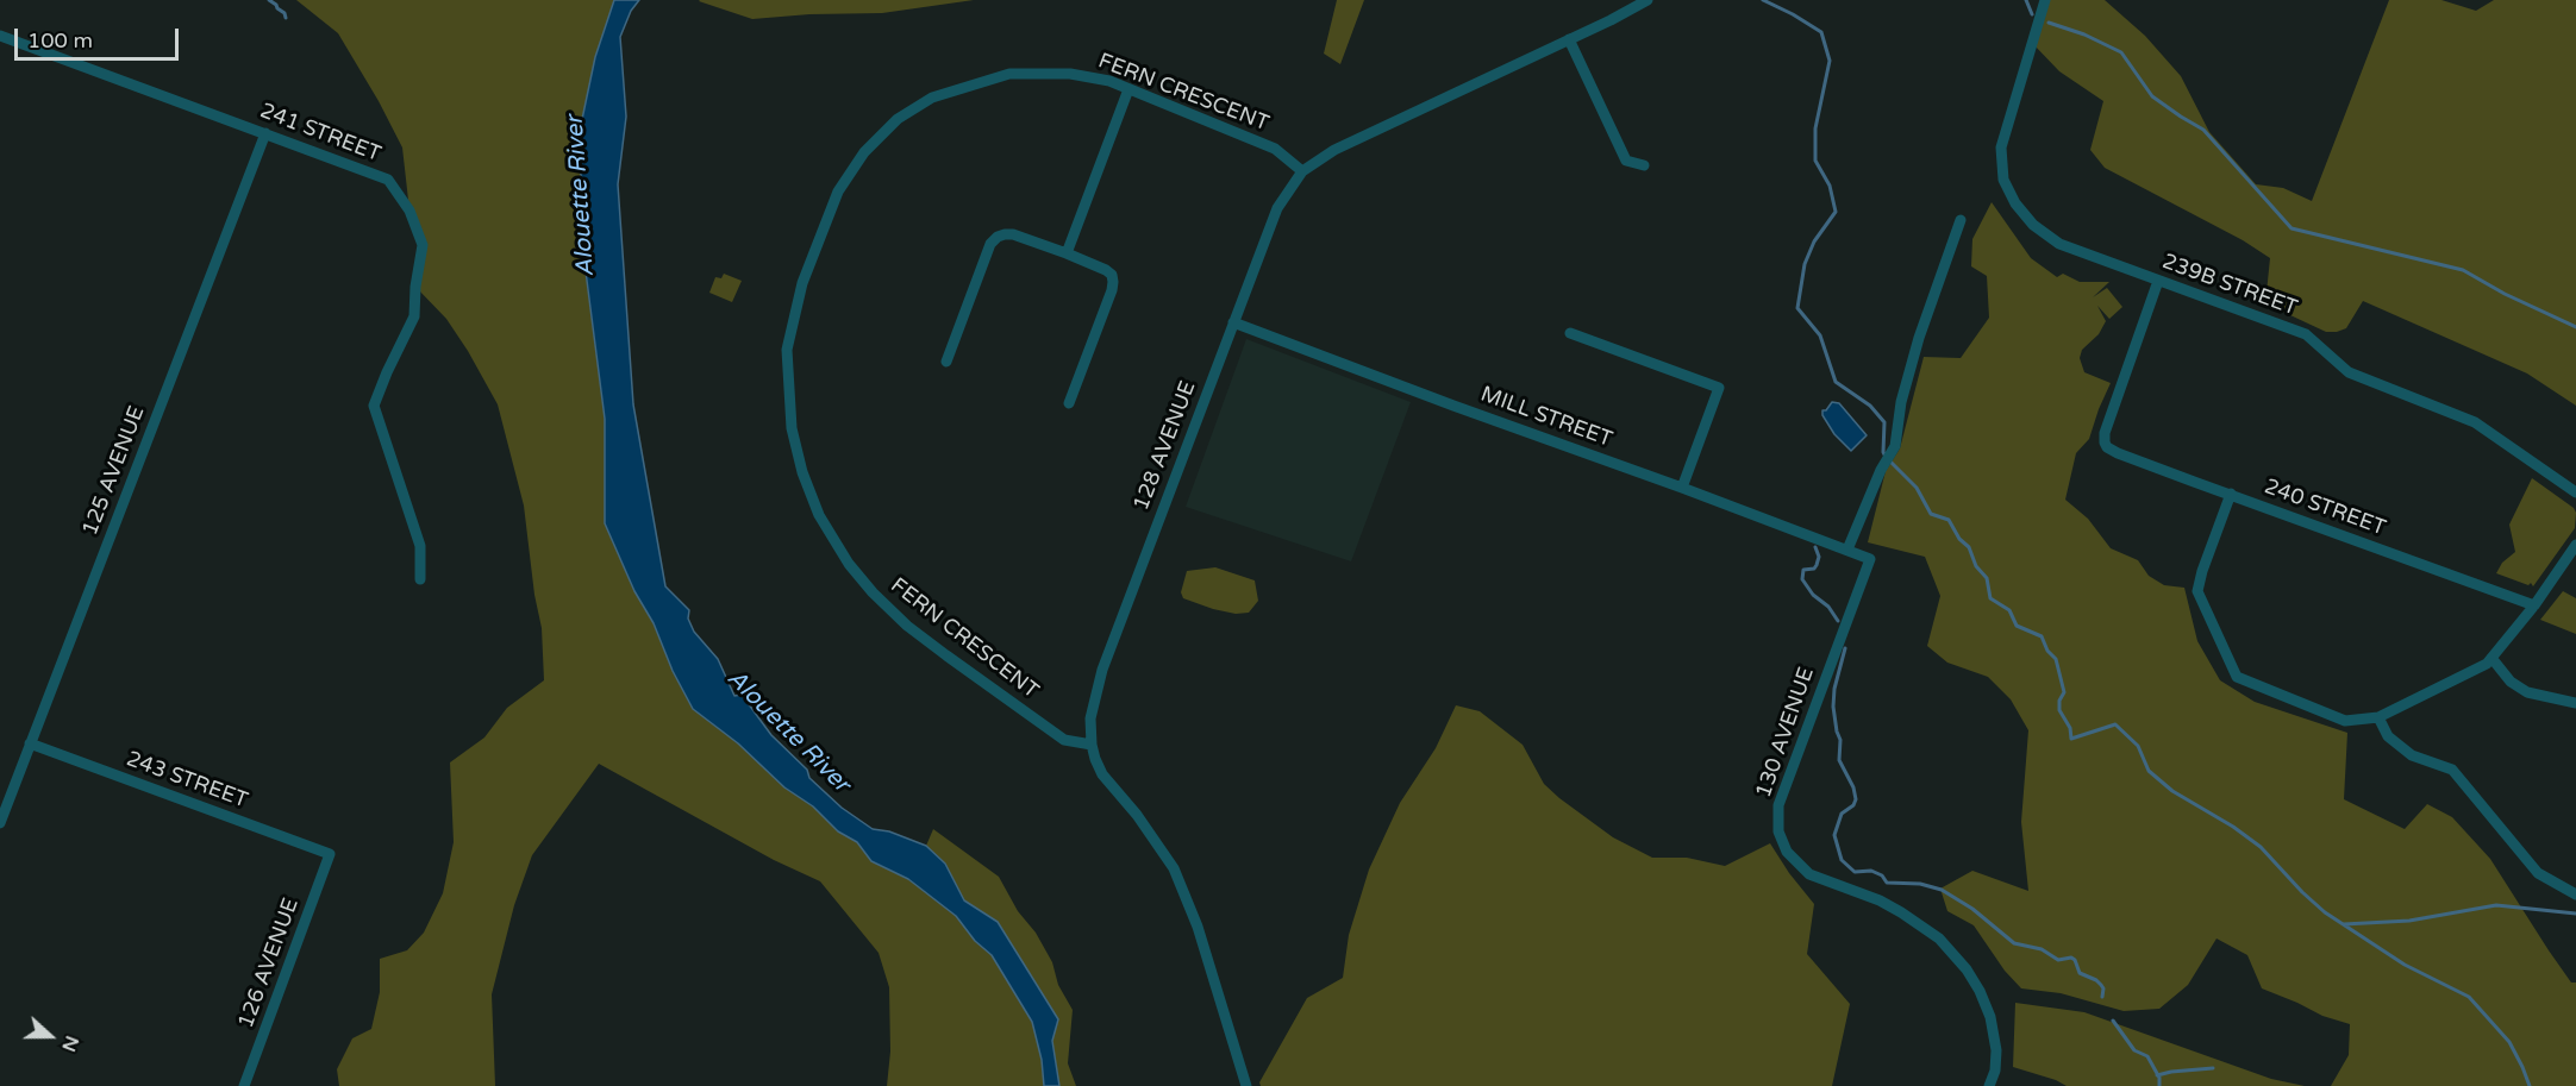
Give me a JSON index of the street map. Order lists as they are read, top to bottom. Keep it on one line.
{"streets":{"street":["FERN CRESCENT","241 STREET","239B STREET","MILL STREET","128 AVENUE","125 AVENUE","240 STREET","130 AVENUE","243 STREET","126 AVENUE"]},"crossings":[["FERN CRESCENT","128 AVENUE"],["241 STREET","125 AVENUE"],["239B STREET","240 STREET"],["MILL STREET","128 AVENUE"],["MILL STREET","130 AVENUE"],["125 AVENUE","243 STREET"],["243 STREET","126 AVENUE"]],"water":["Alouette River"],"scale_bar":"100 m","north":"right"}
